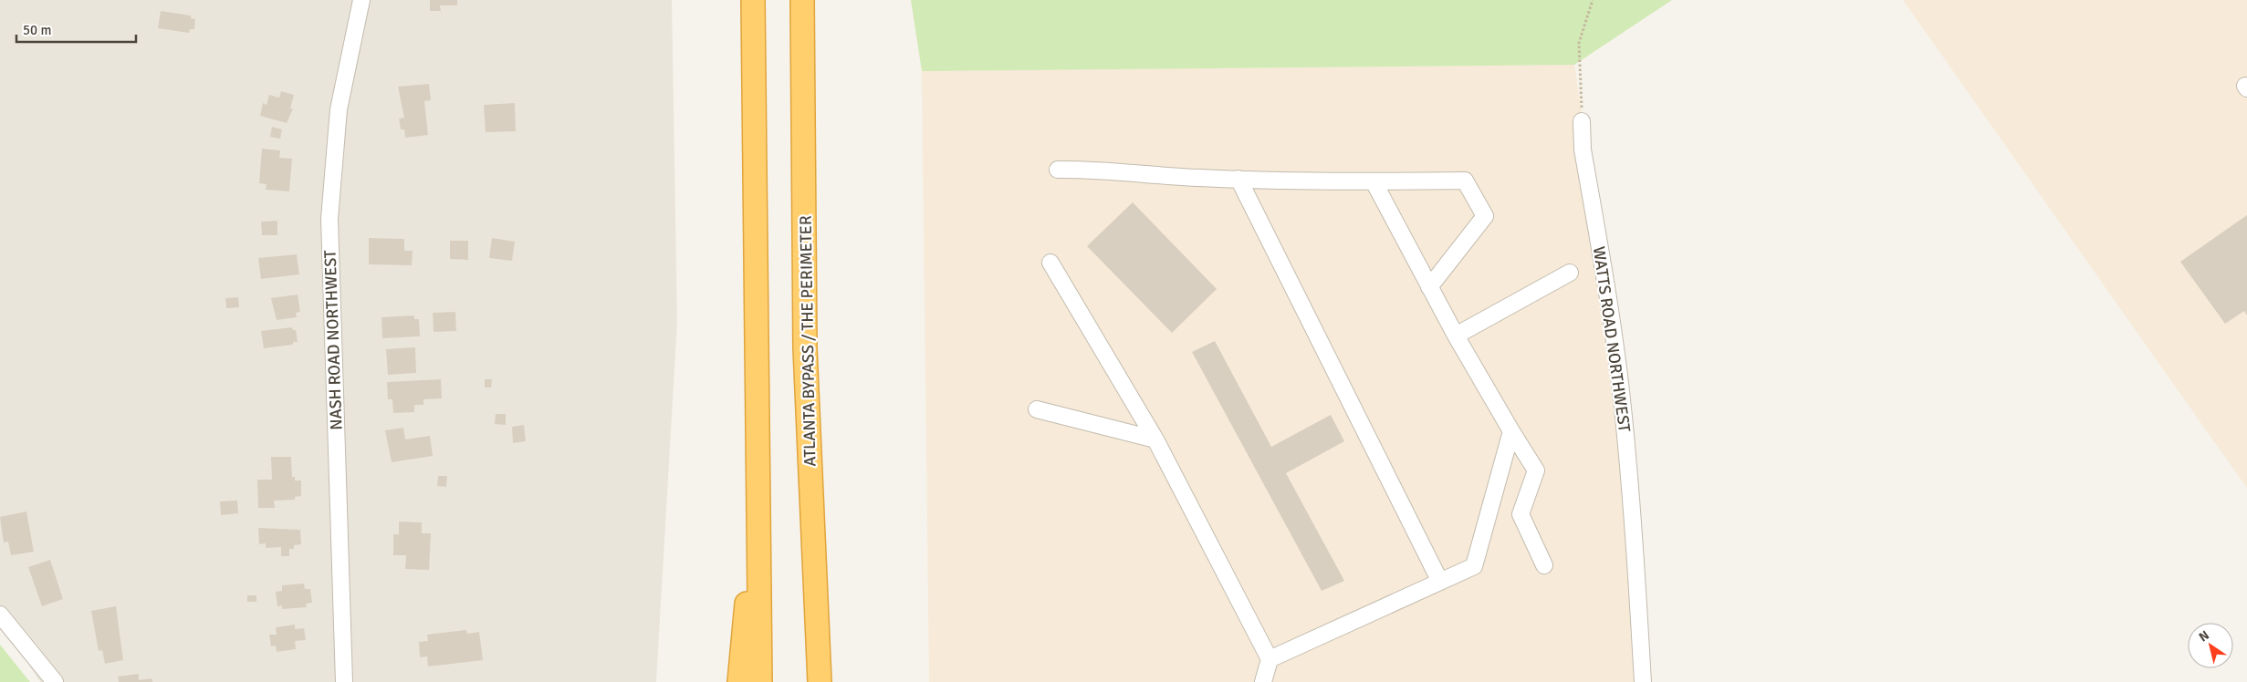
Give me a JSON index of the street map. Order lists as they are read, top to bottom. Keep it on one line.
{"streets":{"highway":["ATLANTA BYPASS / THE PERIMETER"],"street":["WATTS ROAD NORTHWEST","NASH ROAD NORTHWEST"]},"scale_bar":"50 m","north":"top left"}
